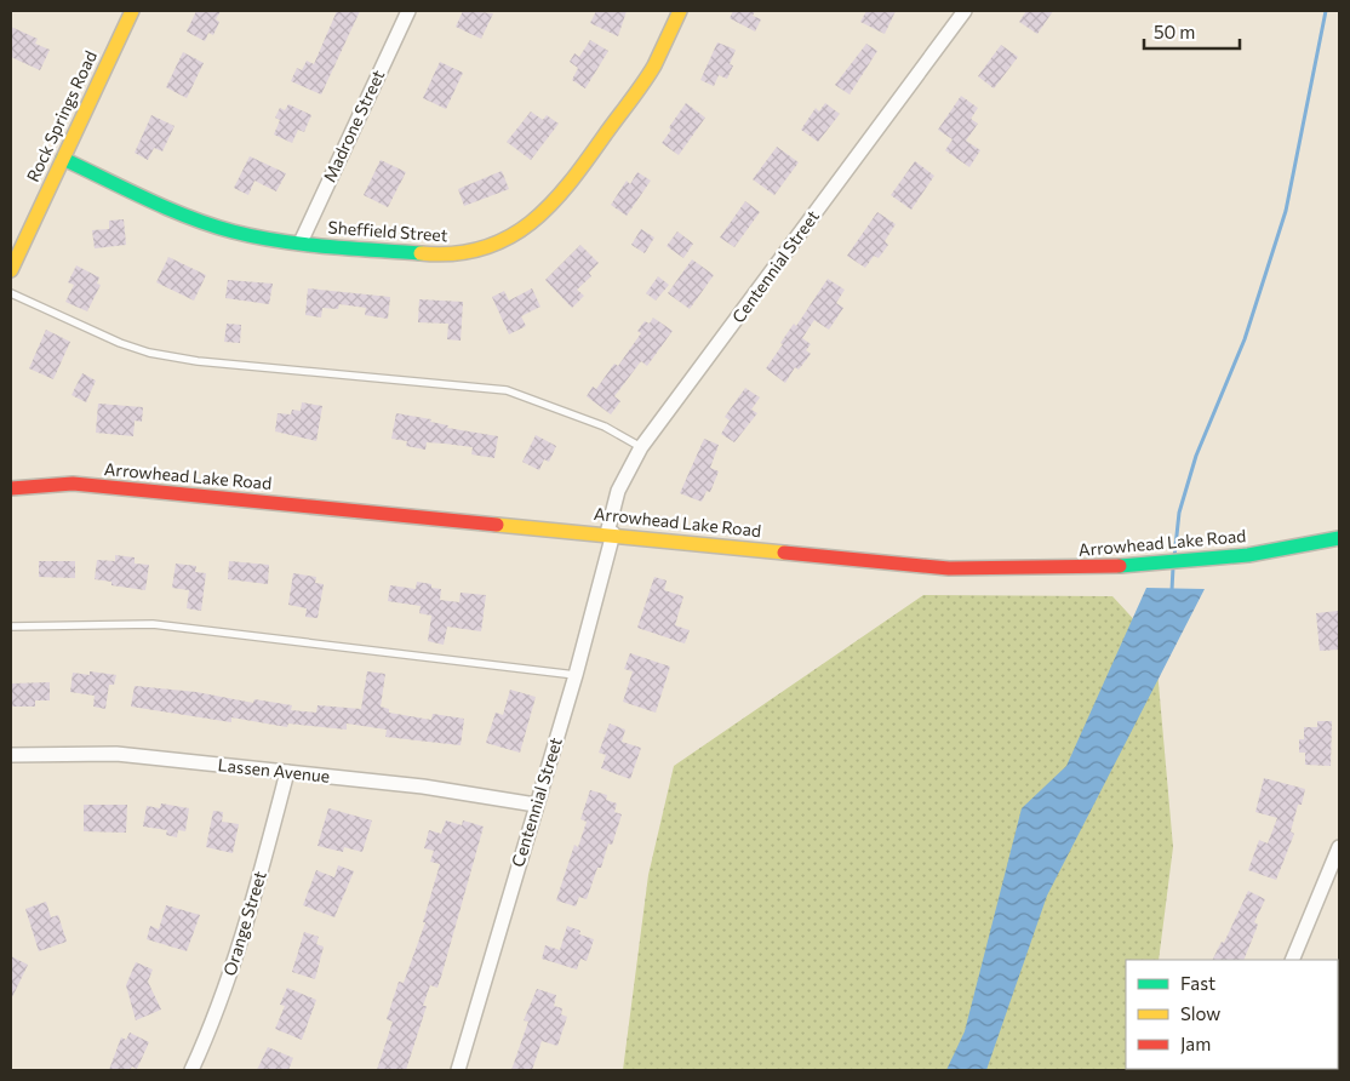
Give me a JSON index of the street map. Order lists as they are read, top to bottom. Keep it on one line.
{"streets":{"main road":["Rock Springs Road","Sheffield Street","Arrowhead Lake Road"],"street":["Madrone Street","Centennial Street","Lassen Avenue","Orange Street"]},"crossings":[["Rock Springs Road","Sheffield Street"],["Madrone Street","Sheffield Street"],["Centennial Street","Arrowhead Lake Road"],["Centennial Street","Lassen Avenue"],["Lassen Avenue","Orange Street"]],"legend":["Fast","Slow","Jam"],"scale_bar":"50 m"}
